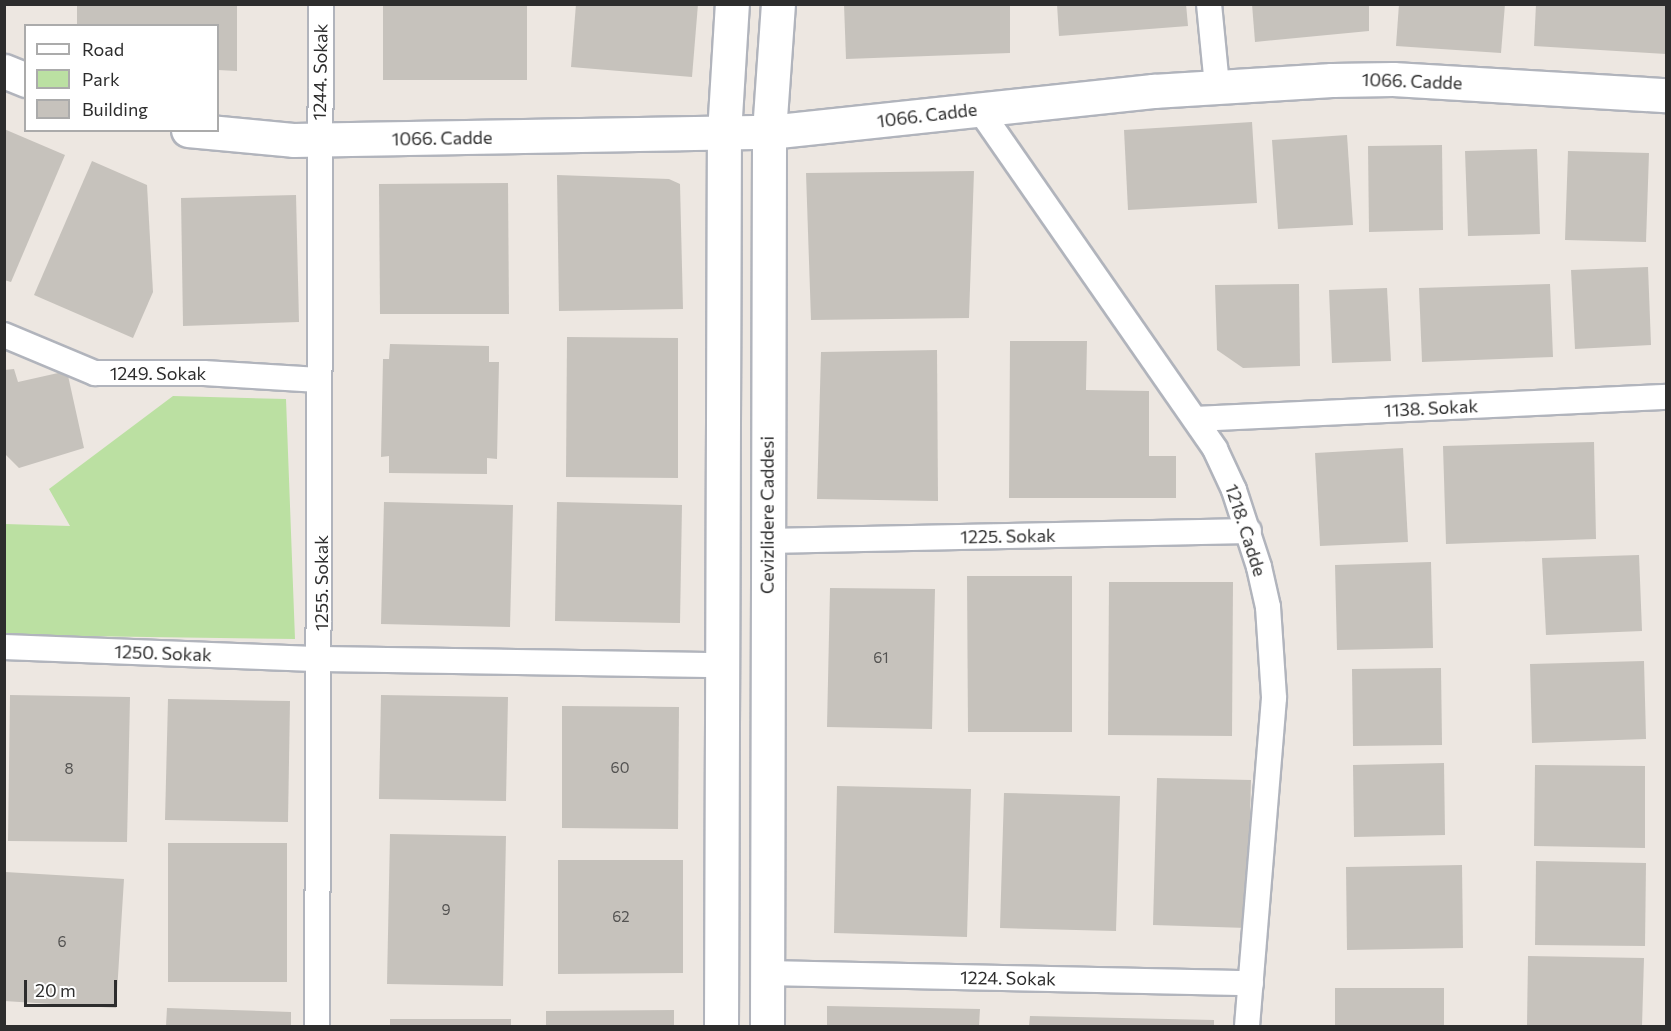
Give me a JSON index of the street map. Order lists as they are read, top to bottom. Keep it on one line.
{"streets":{"main road":["1066. Cadde","Cevizlidere Caddesi"],"street":["1244. Sokak","1249. Sokak","1138. Sokak","1218. Cadde","1225. Sokak","1255. Sokak","1250. Sokak","1224. Sokak"]},"crossings":[["1244. Sokak","1066. Cadde"],["1244. Sokak","1255. Sokak"],["1066. Cadde","Cevizlidere Caddesi"],["1066. Cadde","1218. Cadde"],["1066. Cadde","1255. Sokak"],["1249. Sokak","1255. Sokak"],["1138. Sokak","1218. Cadde"],["Cevizlidere Caddesi","1225. Sokak"],["Cevizlidere Caddesi","1224. Sokak"],["1218. Cadde","1225. Sokak"],["1218. Cadde","1224. Sokak"],["1255. Sokak","1250. Sokak"]],"house_numbers":["61","60","8","9","62","6"],"legend":["Road","Park","Building"],"scale_bar":"20 m"}
